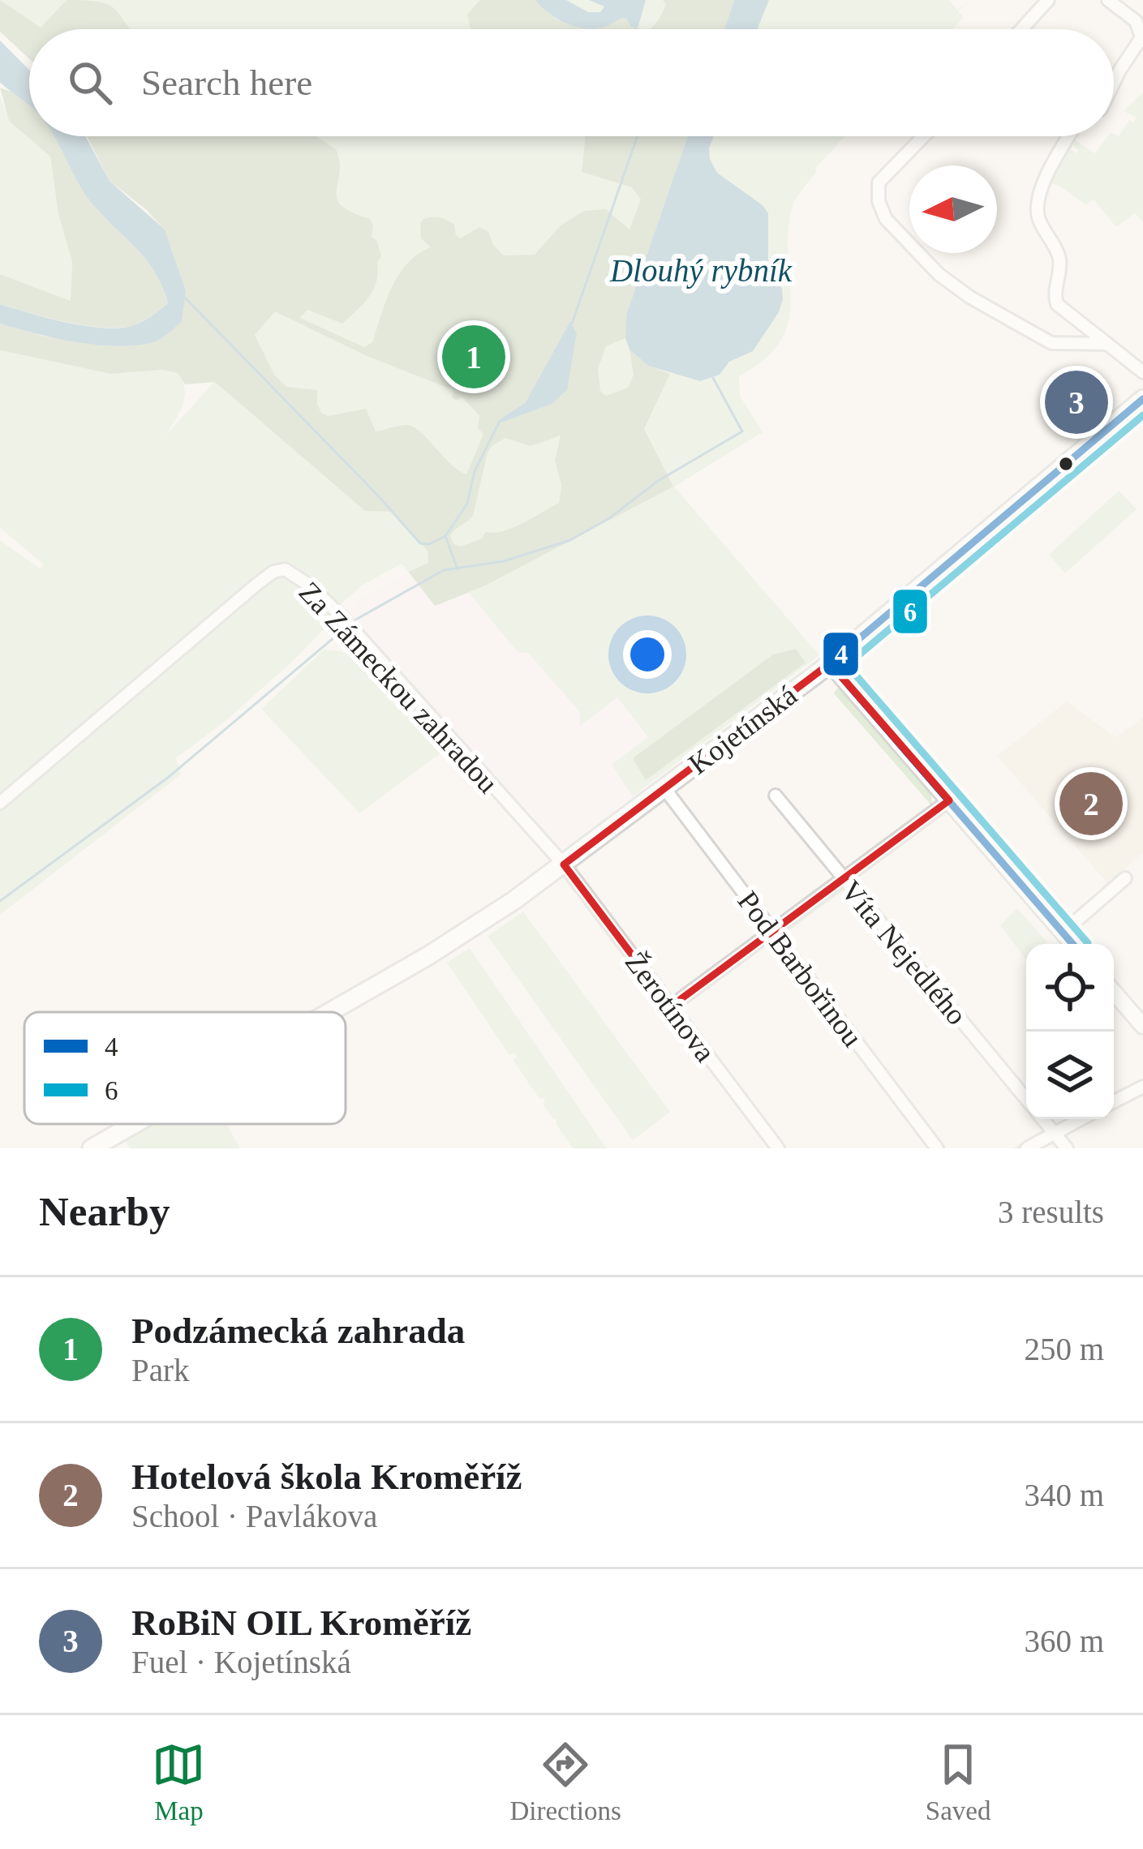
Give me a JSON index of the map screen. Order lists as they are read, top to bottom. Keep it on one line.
{"streets":{"main road":["Kojetínská"],"street":["Za Zámeckou zahradou","Víta Nejedlého","Pod Barbořinou","Žerotínova"]},"crossings":[["Za Zámeckou zahradou","Kojetínská"],["Za Zámeckou zahradou","Žerotínova"],["Kojetínská","Pod Barbořinou"],["Kojetínská","Žerotínova"]],"water":["Dlouhý rybník"],"lines":["transit line 4","transit line 6"],"legend":["4","6"],"north":"left","page":{"search":"Search here","pins":["1","3","2"],"heading":["Nearby","3 results"],"list":[{"mark":"1","name":"Podzámecká zahrada","note":"Park","value":"250 m"},{"mark":"2","name":"Hotelová škola Kroměříž","note":"School · Pavlákova","value":"340 m"},{"mark":"3","name":"RoBiN OIL Kroměříž","note":"Fuel · Kojetínská","value":"360 m"}],"nav":["Map","Directions","Saved"]}}
